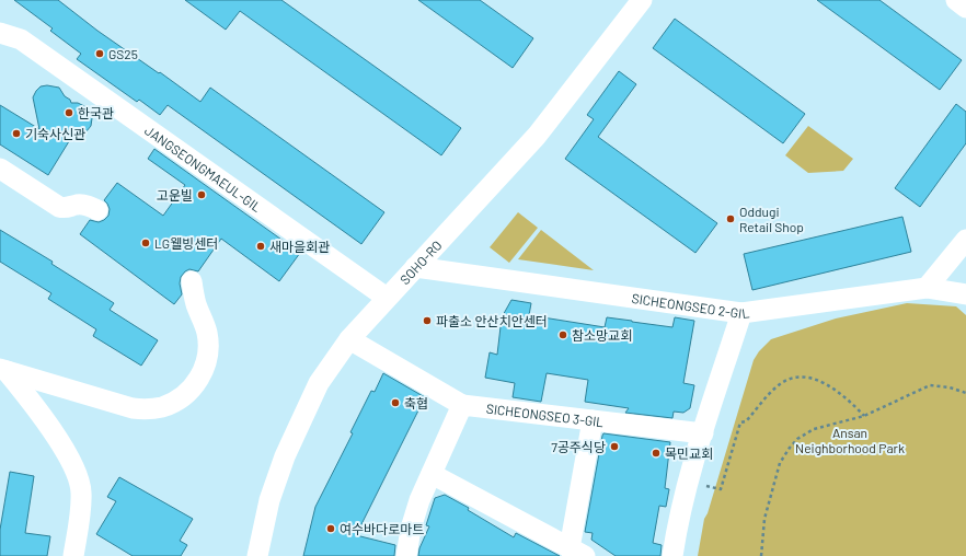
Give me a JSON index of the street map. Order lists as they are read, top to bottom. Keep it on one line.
{"streets":{"street":["JANGSEONGMAEUL-GIL","SOHO-RO","SICHEONGSEO 2-GIL","SICHEONGSEO 3-GIL"]},"crossings":[["JANGSEONGMAEUL-GIL","SOHO-RO"],["SOHO-RO","SICHEONGSEO 2-GIL"]],"parks":["Ansan Neighborhood Park"],"places":["GS25","한국관","기숙사신관","고운빌","Oddugi Retail Shop","LG웰빙센터","새마을회관","파출소 안산치안센터","참소망교회","축협","7공주식당","목민교회","여수바다로마트"]}
